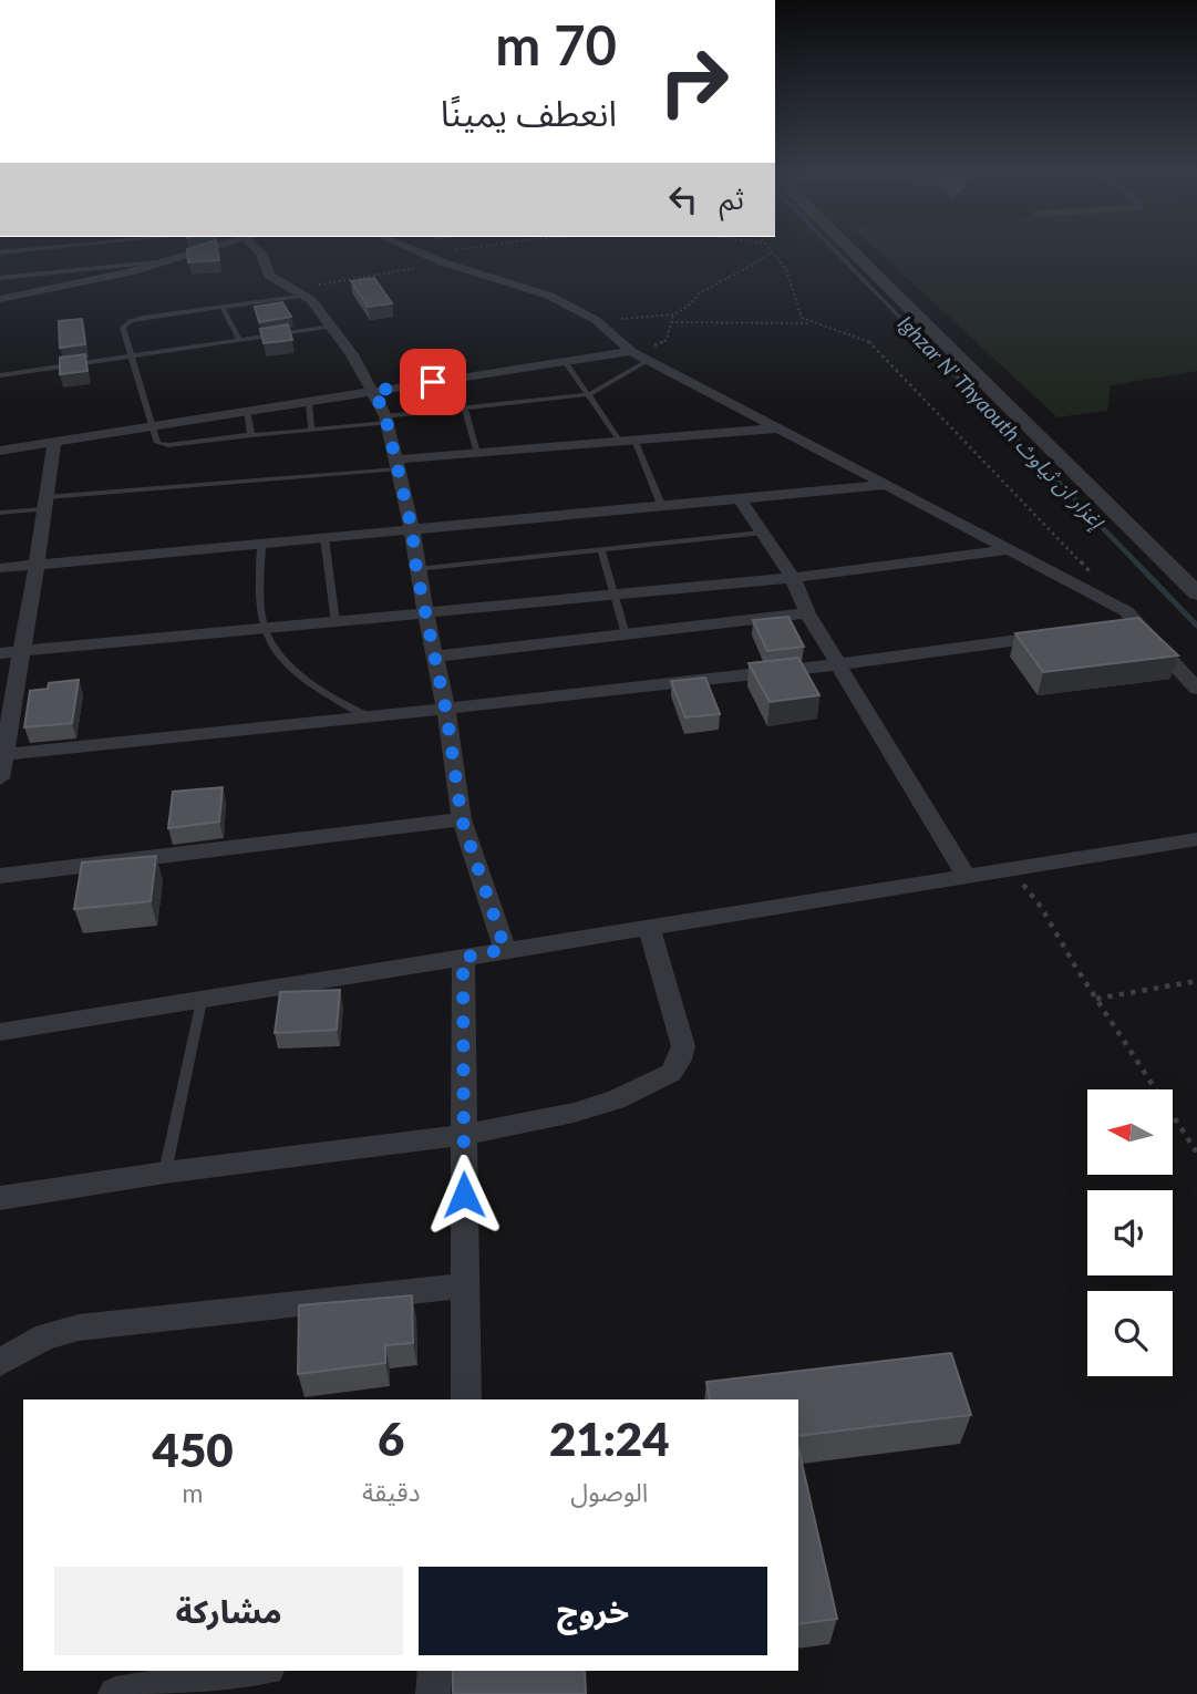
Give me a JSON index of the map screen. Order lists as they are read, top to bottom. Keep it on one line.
{"water":["Ighzar N' Thyaouth إغزار ان ثياوث"],"north":"left","page":{"turn":["70 m","انعطف يمينًا"],"then":"ثم","eta":["21:24","الوصول","6","دقيقة","450","m"],"buttons":["خروج","مشاركة"]}}
